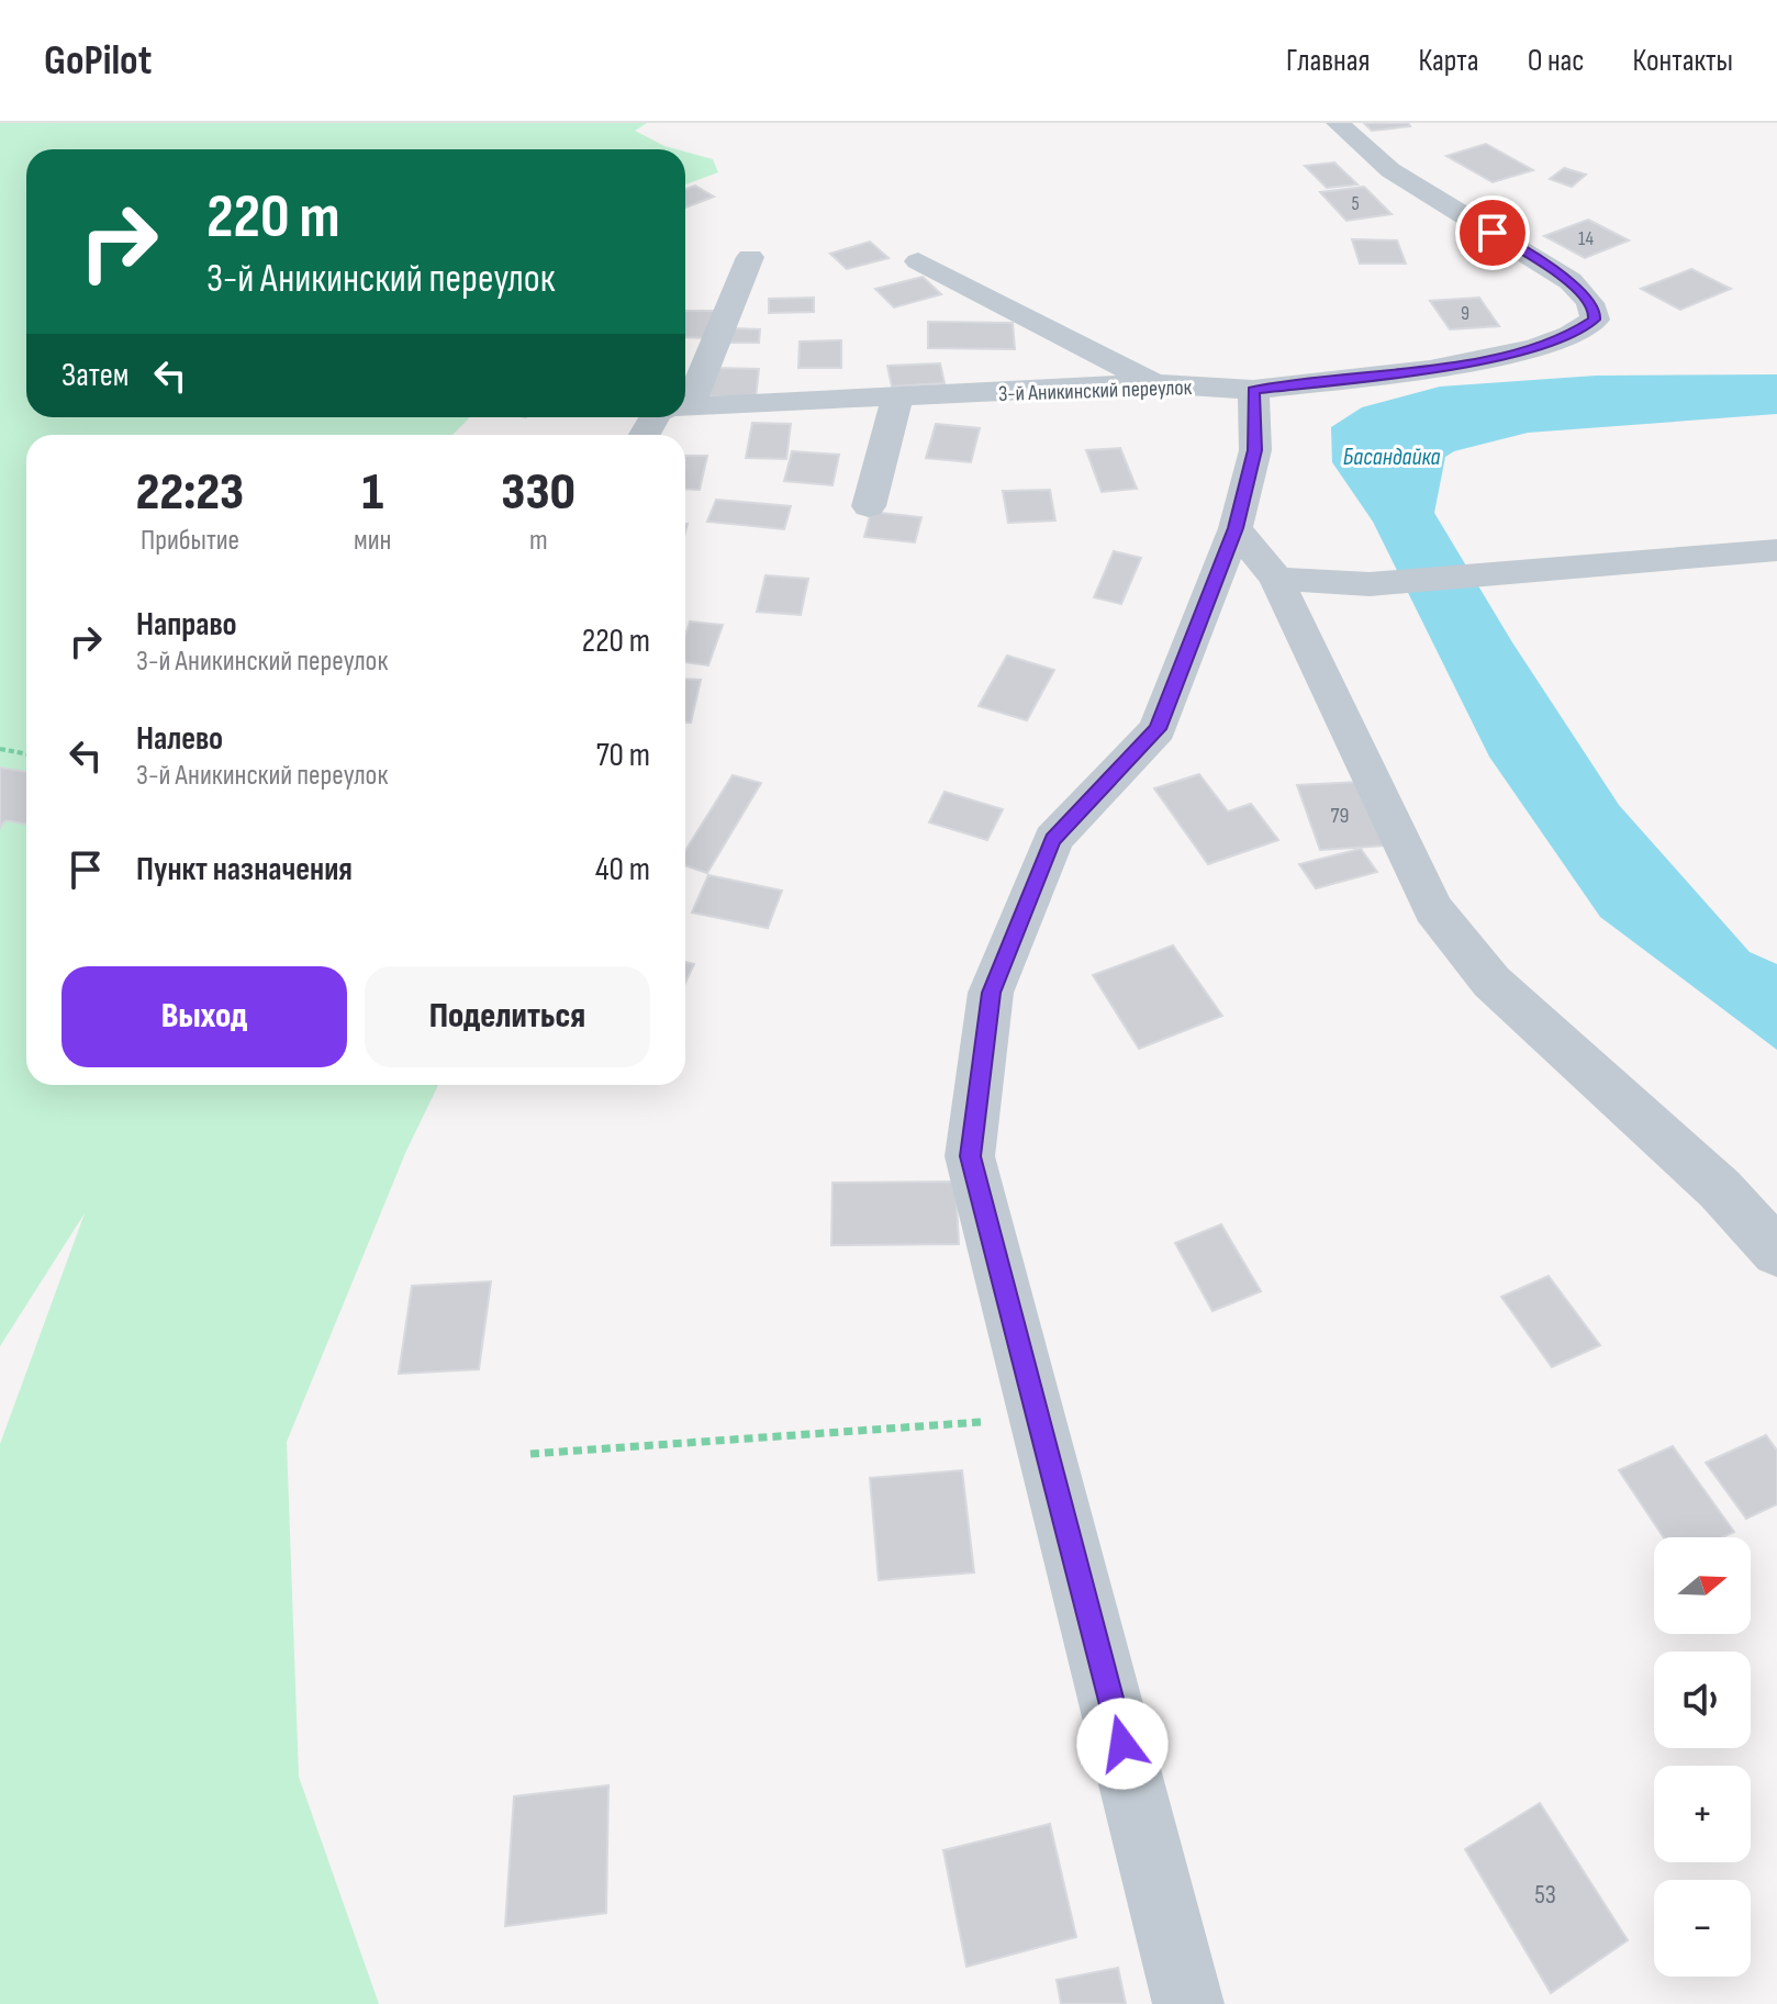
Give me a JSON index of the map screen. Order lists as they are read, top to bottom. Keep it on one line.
{"streets":{"street":["3-й Аникинский переулок"]},"water":["Басандайка"],"house_numbers":["5","14","9","79","53"],"north":"right","page":{"header":"GoPilot","nav":["Главная","Карта","О нас","Контакты"],"turn":["220 m","3-й Аникинский переулок"],"then":"Затем","eta":["22:23","Прибытие","1","мин","330","m"],"list":[{"name":"Направо","note":"3-й Аникинский переулок","value":"220 m"},{"name":"Налево","note":"3-й Аникинский переулок","value":"70 m"},{"name":"Пункт назначения","value":"40 m"}],"buttons":["Выход","Поделиться"],"map_buttons":["+","−"]}}
